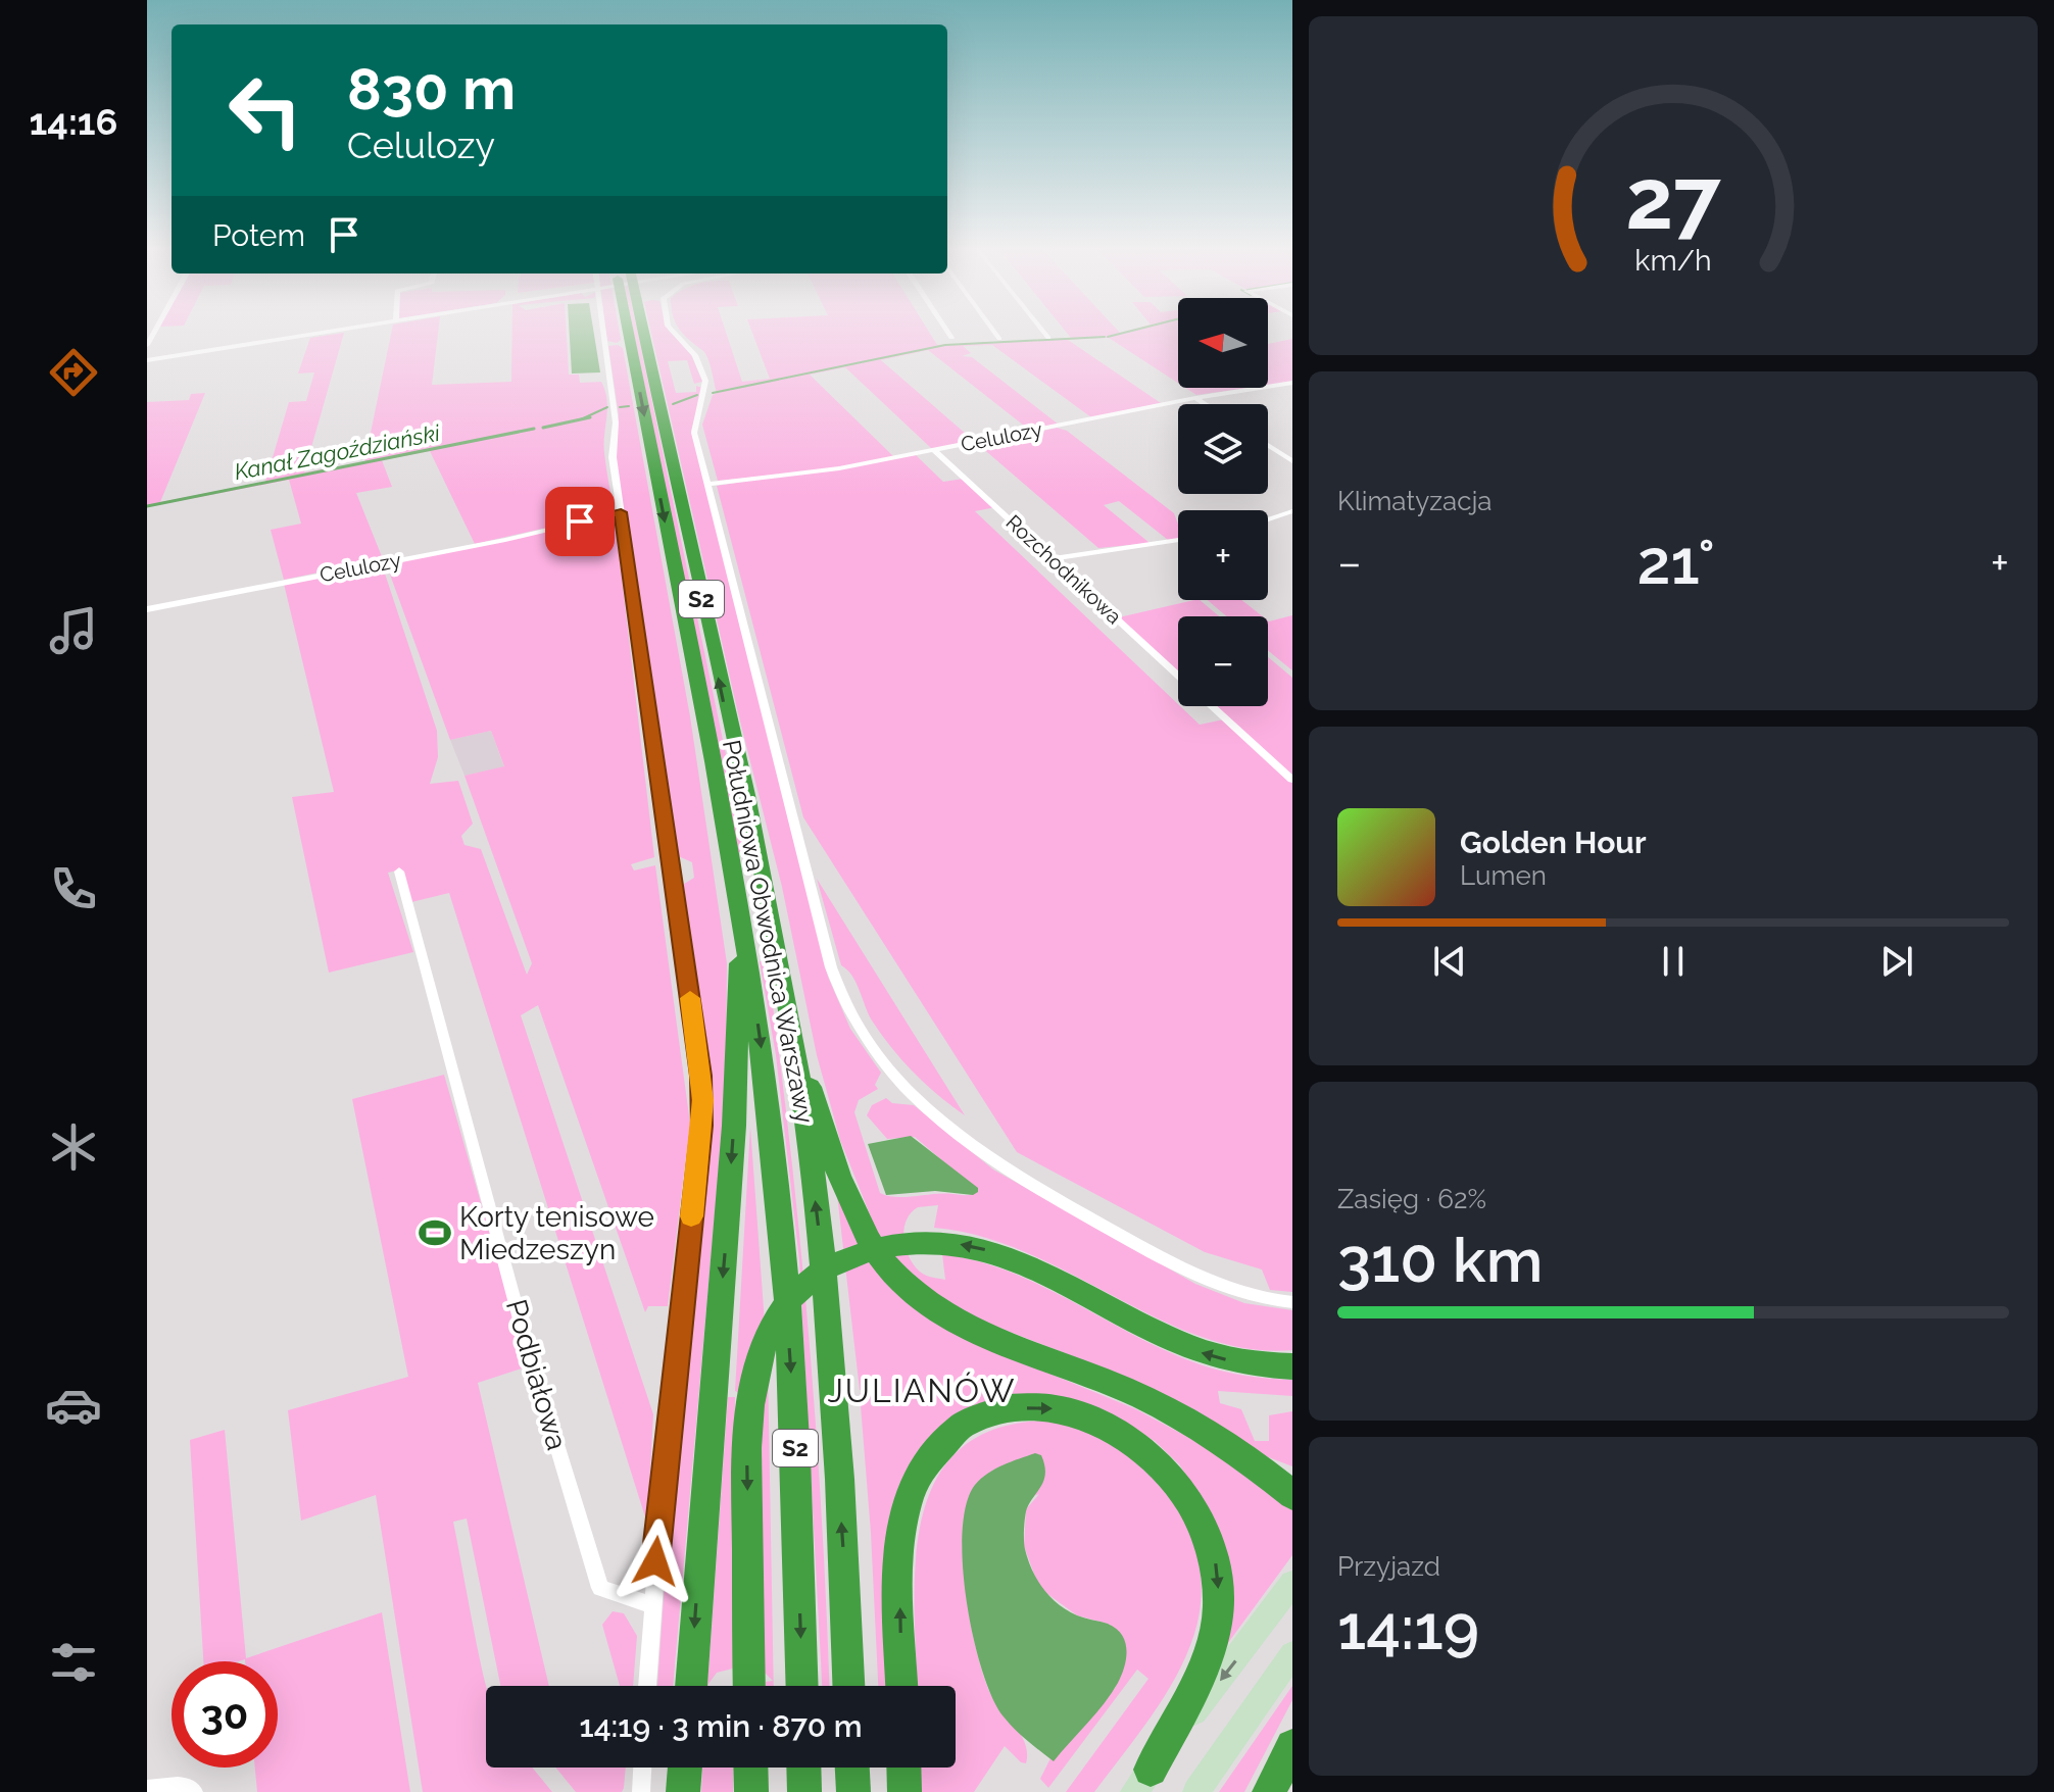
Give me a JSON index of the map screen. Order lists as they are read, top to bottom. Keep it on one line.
{"streets":{"highway":["S2","Południowa Obwodnica Warszawy"],"street":["Celulozy","Rozchodnikowa","Podbiałowa"]},"crossings":[["Celulozy","Rozchodnikowa"]],"districts":["JULIANÓW"],"water":["Kanał Zagoździański"],"places":{"sports":["Korty tenisowe Miedzeszyn"]},"north":"left","page":{"tabs":"14:16","turn":["830 m","Celulozy"],"then":"Potem","map_buttons":["+","−"],"tile":["Klimatyzacja",["Zasięg · 62%","310 km"],["Przyjazd","14:19"]],"heat":["−","21°","+"],"song":["Golden Hour","Lumen"],"limit":"30","trip":"14:19 · 3 min · 870 m","gauge":["27","km/h"]}}
